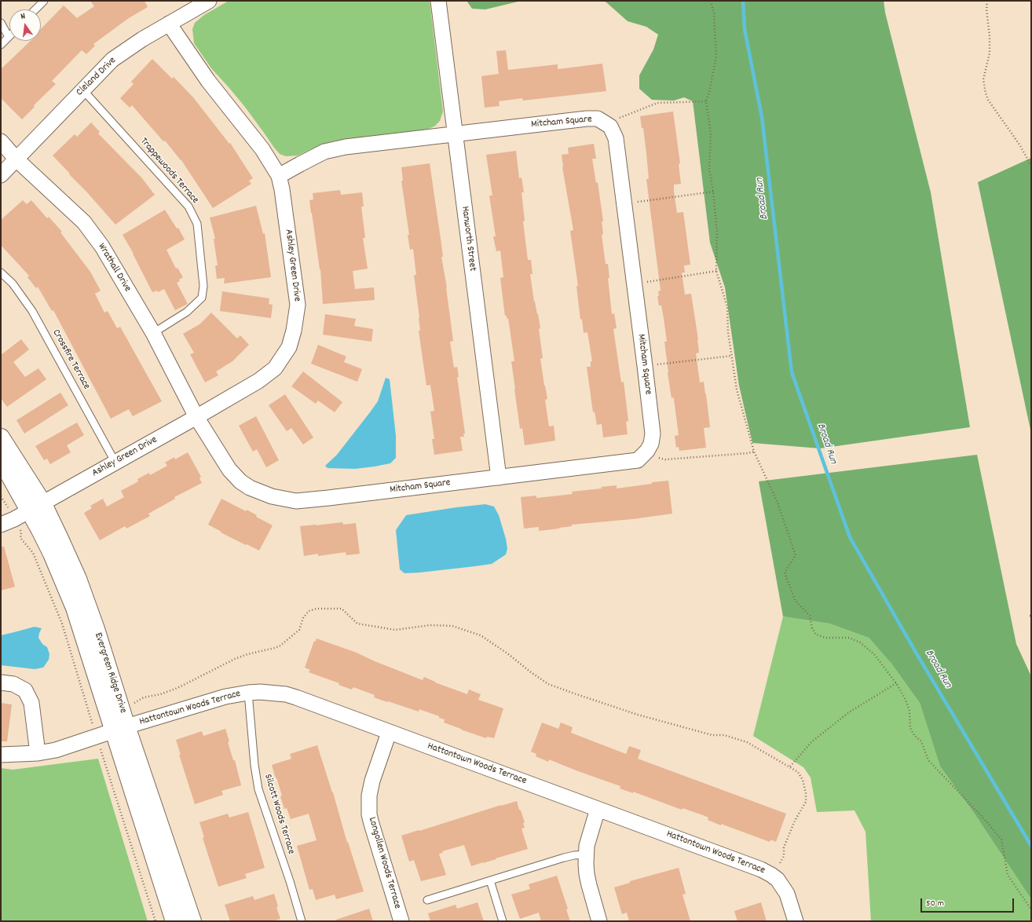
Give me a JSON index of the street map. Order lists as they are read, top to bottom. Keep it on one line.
{"streets":{"street":["Cleland Drive","Mitcham Square","Hanworth Street","Ashley Green Drive","Wrathall Drive","Evergreen Ridge Drive","Hattontown Woods Terrace","Longollen Woods Terrace"],"lane":["Trappewoods Terrace","Crossfire Terrace","Silcott Woods Terrace"]},"crossings":[["Cleland Drive","Trappewoods Terrace"],["Cleland Drive","Ashley Green Drive"],["Cleland Drive","Wrathall Drive"],["Mitcham Square","Hanworth Street"],["Mitcham Square","Ashley Green Drive"],["Mitcham Square","Wrathall Drive"],["Trappewoods Terrace","Wrathall Drive"],["Ashley Green Drive","Wrathall Drive"],["Ashley Green Drive","Crossfire Terrace"],["Ashley Green Drive","Evergreen Ridge Drive"],["Evergreen Ridge Drive","Hattontown Woods Terrace"],["Hattontown Woods Terrace","Silcott Woods Terrace"],["Hattontown Woods Terrace","Longollen Woods Terrace"]],"water":["Broad Run"],"scale_bar":"50 m","north":"top"}
